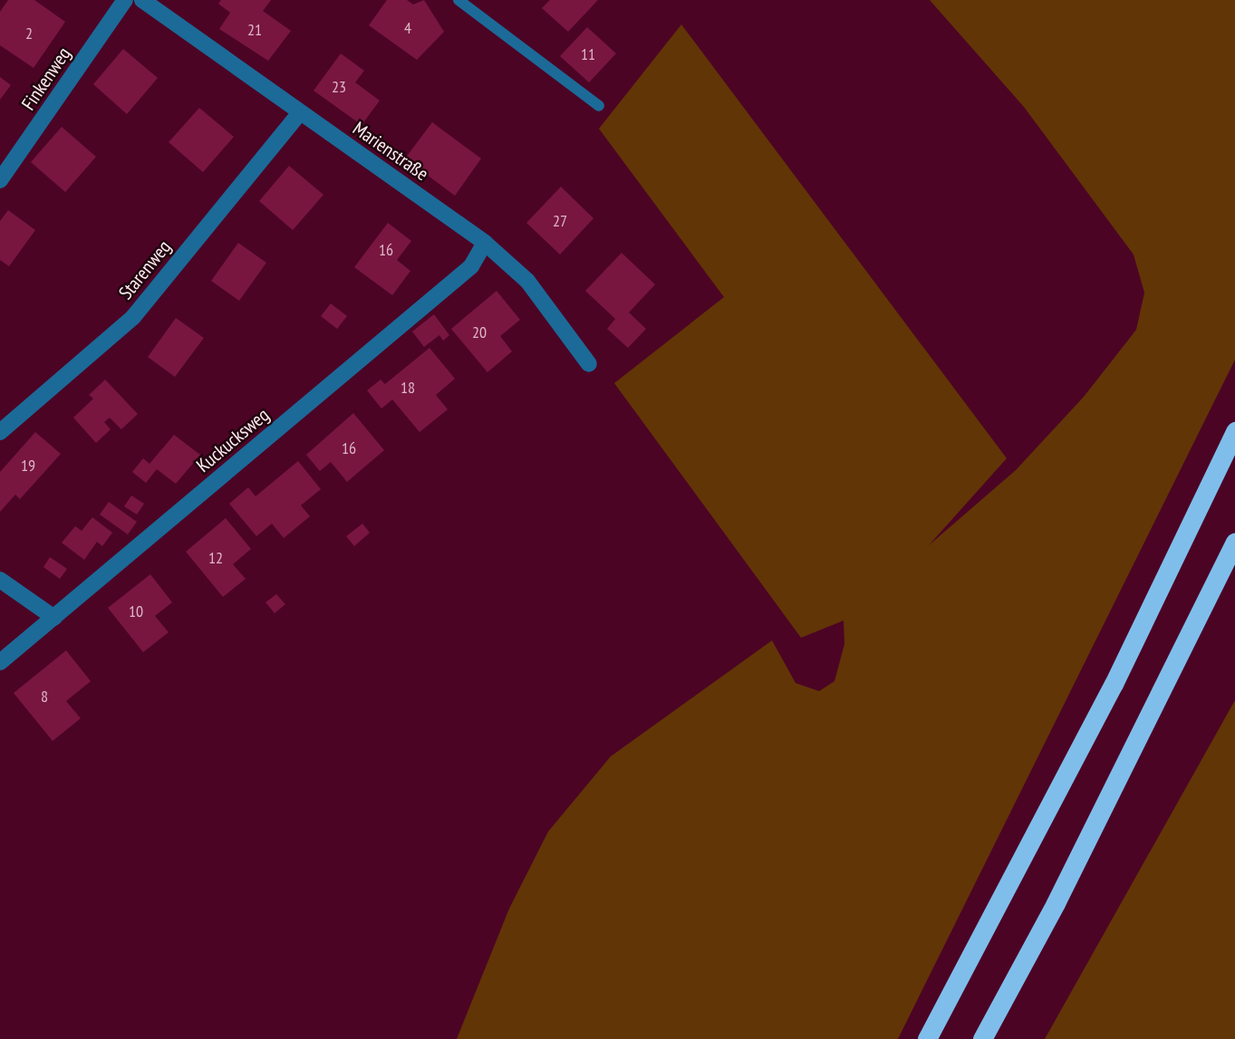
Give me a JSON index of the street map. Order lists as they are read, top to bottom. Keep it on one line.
{"streets":{"street":["Finkenweg","Marienstraße","Starenweg","Kuckucksweg"]},"crossings":[["Marienstraße","Starenweg"],["Marienstraße","Kuckucksweg"]],"house_numbers":["4","21","2","11","23","27","16","20","18","16","19","12","10","8"]}
